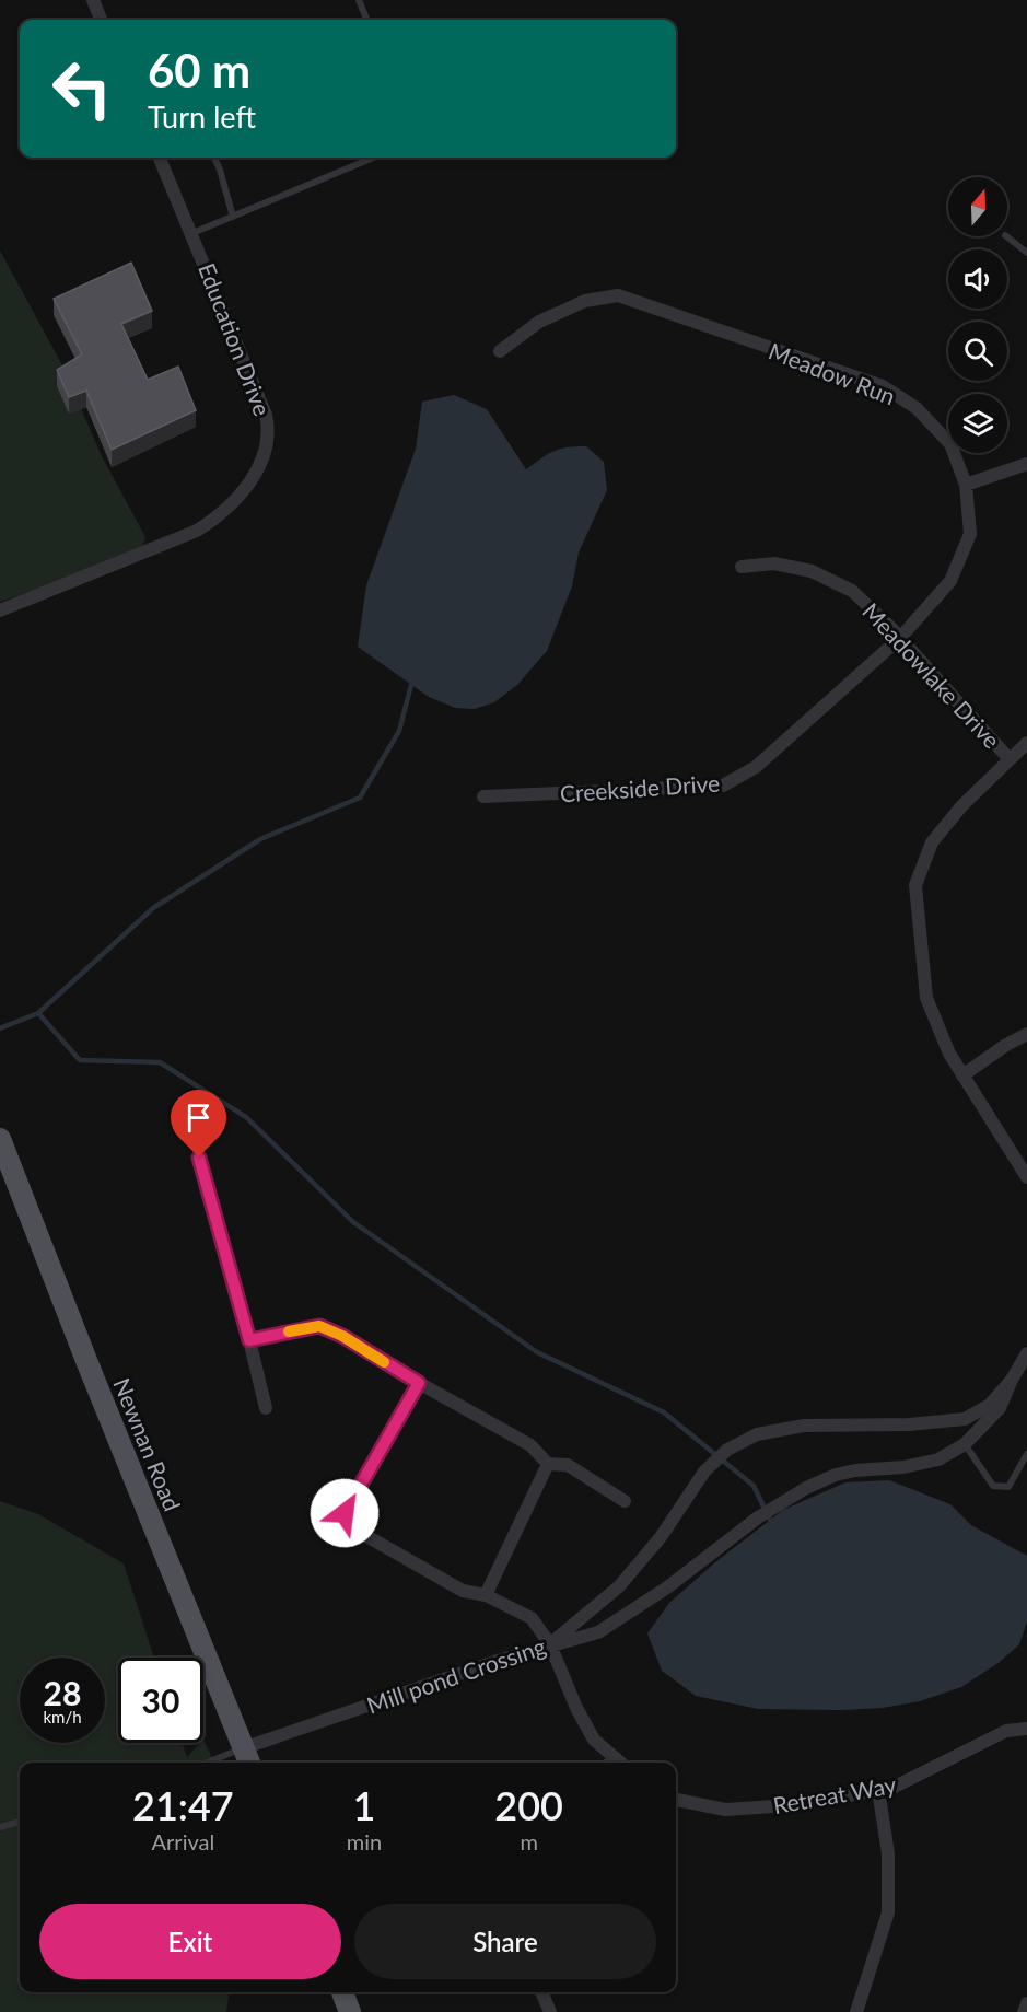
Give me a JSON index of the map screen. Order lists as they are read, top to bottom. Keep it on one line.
{"streets":{"main road":["Newnan Road"],"street":["Education Drive","Meadow Run","Meadowlake Drive","Creekside Drive","Mill pond Crossing","Retreat Way"]},"crossings":[["Meadow Run","Meadowlake Drive"],["Meadow Run","Creekside Drive"],["Meadowlake Drive","Creekside Drive"],["Newnan Road","Mill pond Crossing"]],"north":"top","page":{"turn":["60 m","Turn left"],"speed":"28 km/h","limit":"30","eta":["21:47","Arrival","1","min","200","m"],"buttons":["Exit","Share"]}}
